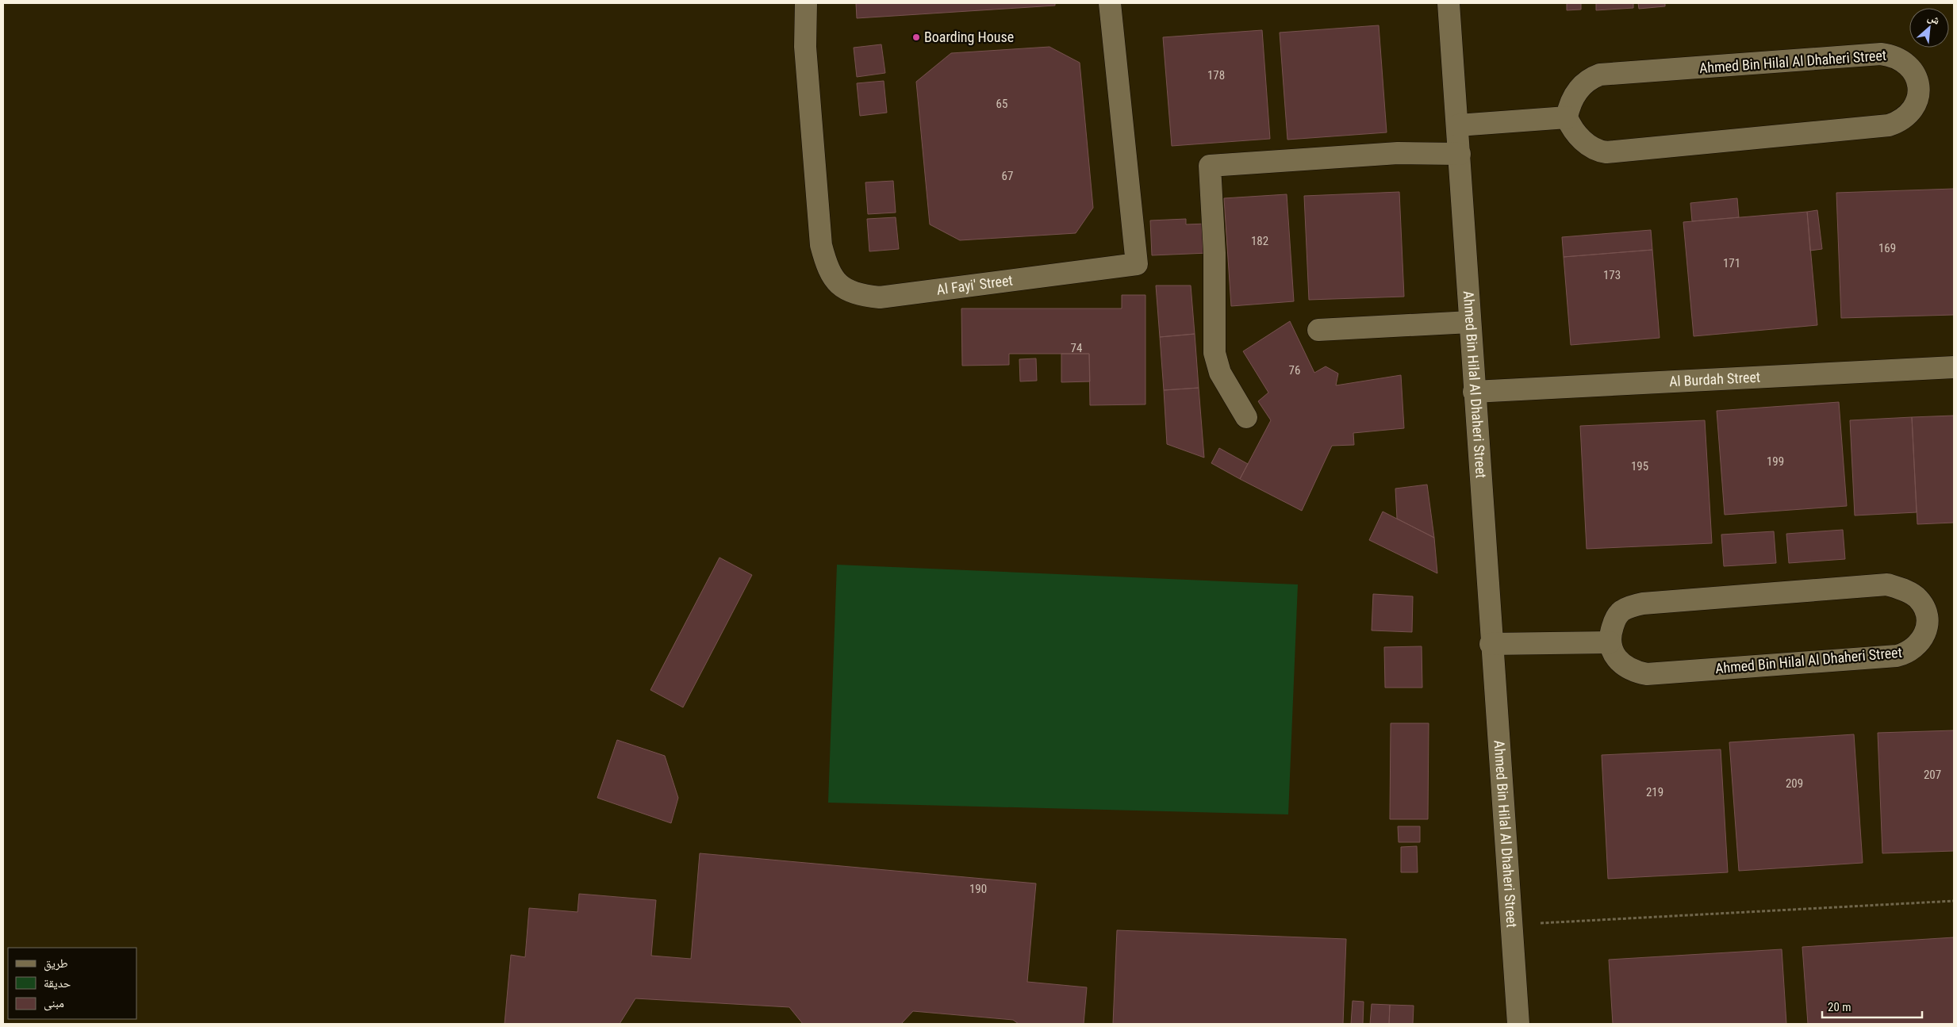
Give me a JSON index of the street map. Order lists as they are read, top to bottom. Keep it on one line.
{"streets":{"street":["Ahmed Bin Hilal Al Dhaheri Street","Al Fayi' Street","Al Burdah Street"]},"crossings":[["Ahmed Bin Hilal Al Dhaheri Street","Al Burdah Street"]],"places":["Boarding House"],"house_numbers":["178","65","67","182","169","171","173","74","76","199","195","207","209","219","190"],"legend":["طريق","حديقة","مبنى"],"scale_bar":"20 m","north":"top right"}
